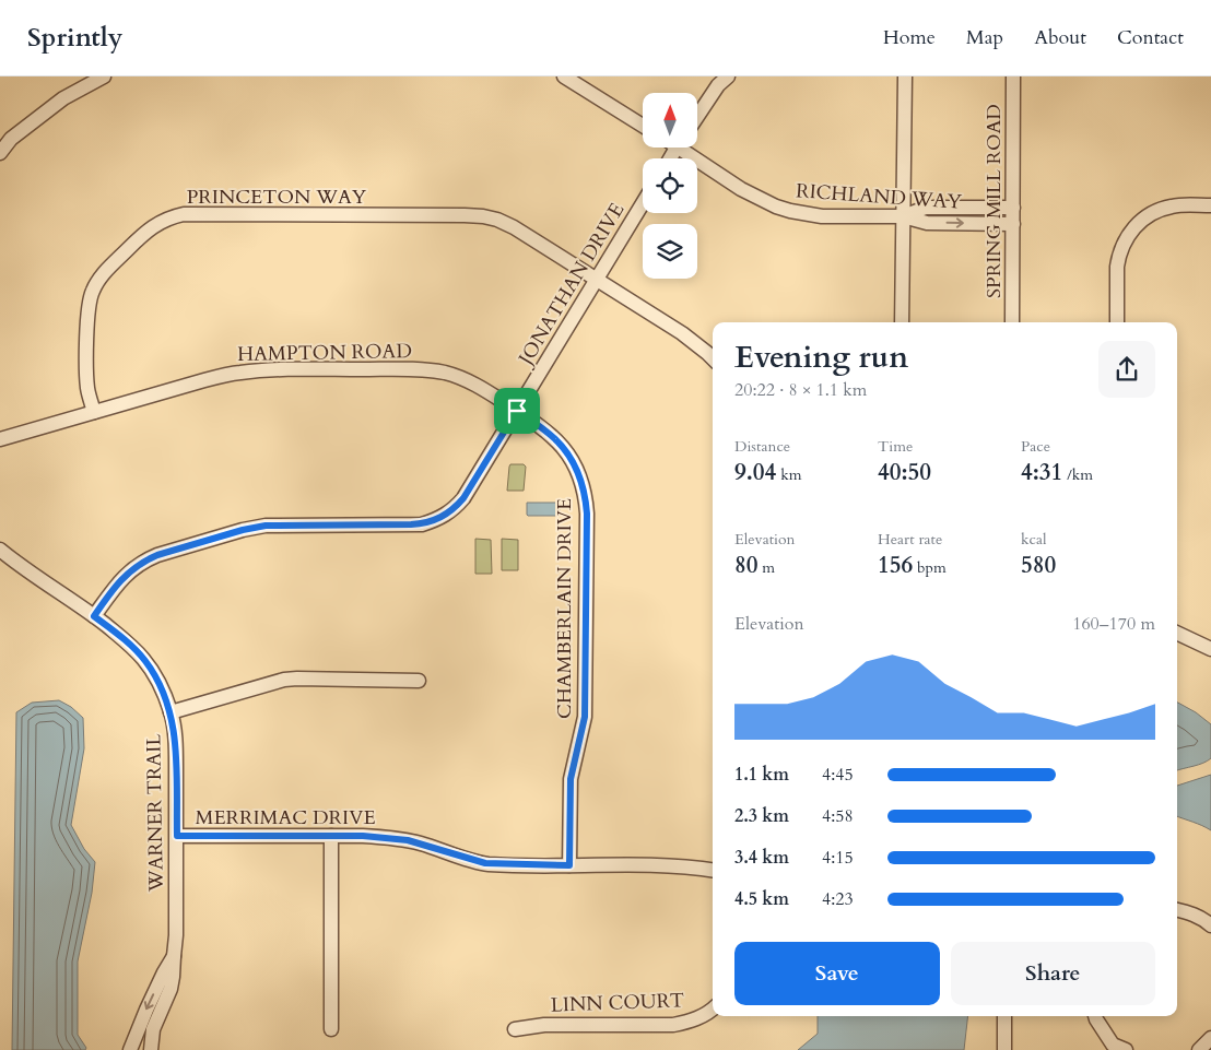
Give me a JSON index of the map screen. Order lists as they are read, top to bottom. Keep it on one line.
{"streets":{"street":["PRINCETON WAY","RICHLAND WAY","SPRING MILL ROAD","JONATHAN DRIVE","HAMPTON ROAD","CHAMBERLAIN DRIVE","WARNER TRAIL","MERRIMAC DRIVE","LINN COURT"]},"crossings":[["PRINCETON WAY","JONATHAN DRIVE"],["PRINCETON WAY","HAMPTON ROAD"],["RICHLAND WAY","SPRING MILL ROAD"],["JONATHAN DRIVE","HAMPTON ROAD"],["JONATHAN DRIVE","CHAMBERLAIN DRIVE"],["JONATHAN DRIVE","WARNER TRAIL"],["HAMPTON ROAD","CHAMBERLAIN DRIVE"],["CHAMBERLAIN DRIVE","MERRIMAC DRIVE"],["WARNER TRAIL","MERRIMAC DRIVE"]],"north":"top","page":{"header":"Sprintly","nav":["Home","Map","About","Contact"],"heading":["Evening run","20:22 · 8 × 1.1 km"],"stats":[["Distance","9.04 km"],["Time","40:50"],["Pace","4:31 /km"],["Elevation","80 m"],["Heart rate","156 bpm"],["kcal","580"]],"chart":["Elevation","160–170 m"],"list":[{"name":"1.1 km","note":"4:45"},{"name":"2.3 km","note":"4:58"},{"name":"3.4 km","note":"4:15"},{"name":"4.5 km","note":"4:23"}],"buttons":["Save","Share"]}}
